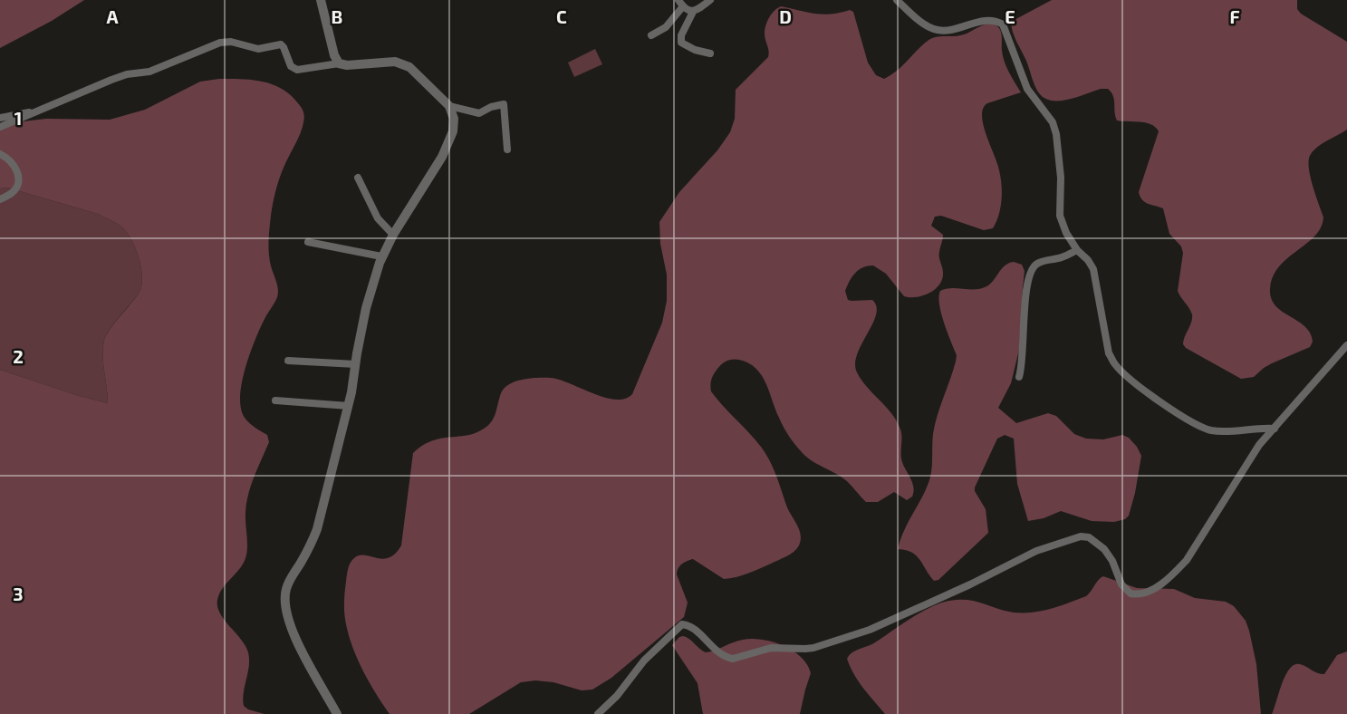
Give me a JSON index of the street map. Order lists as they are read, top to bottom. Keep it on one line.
{"grid":{"columns":["A","B","C","D","E","F"],"rows":["1","2","3"]}}
